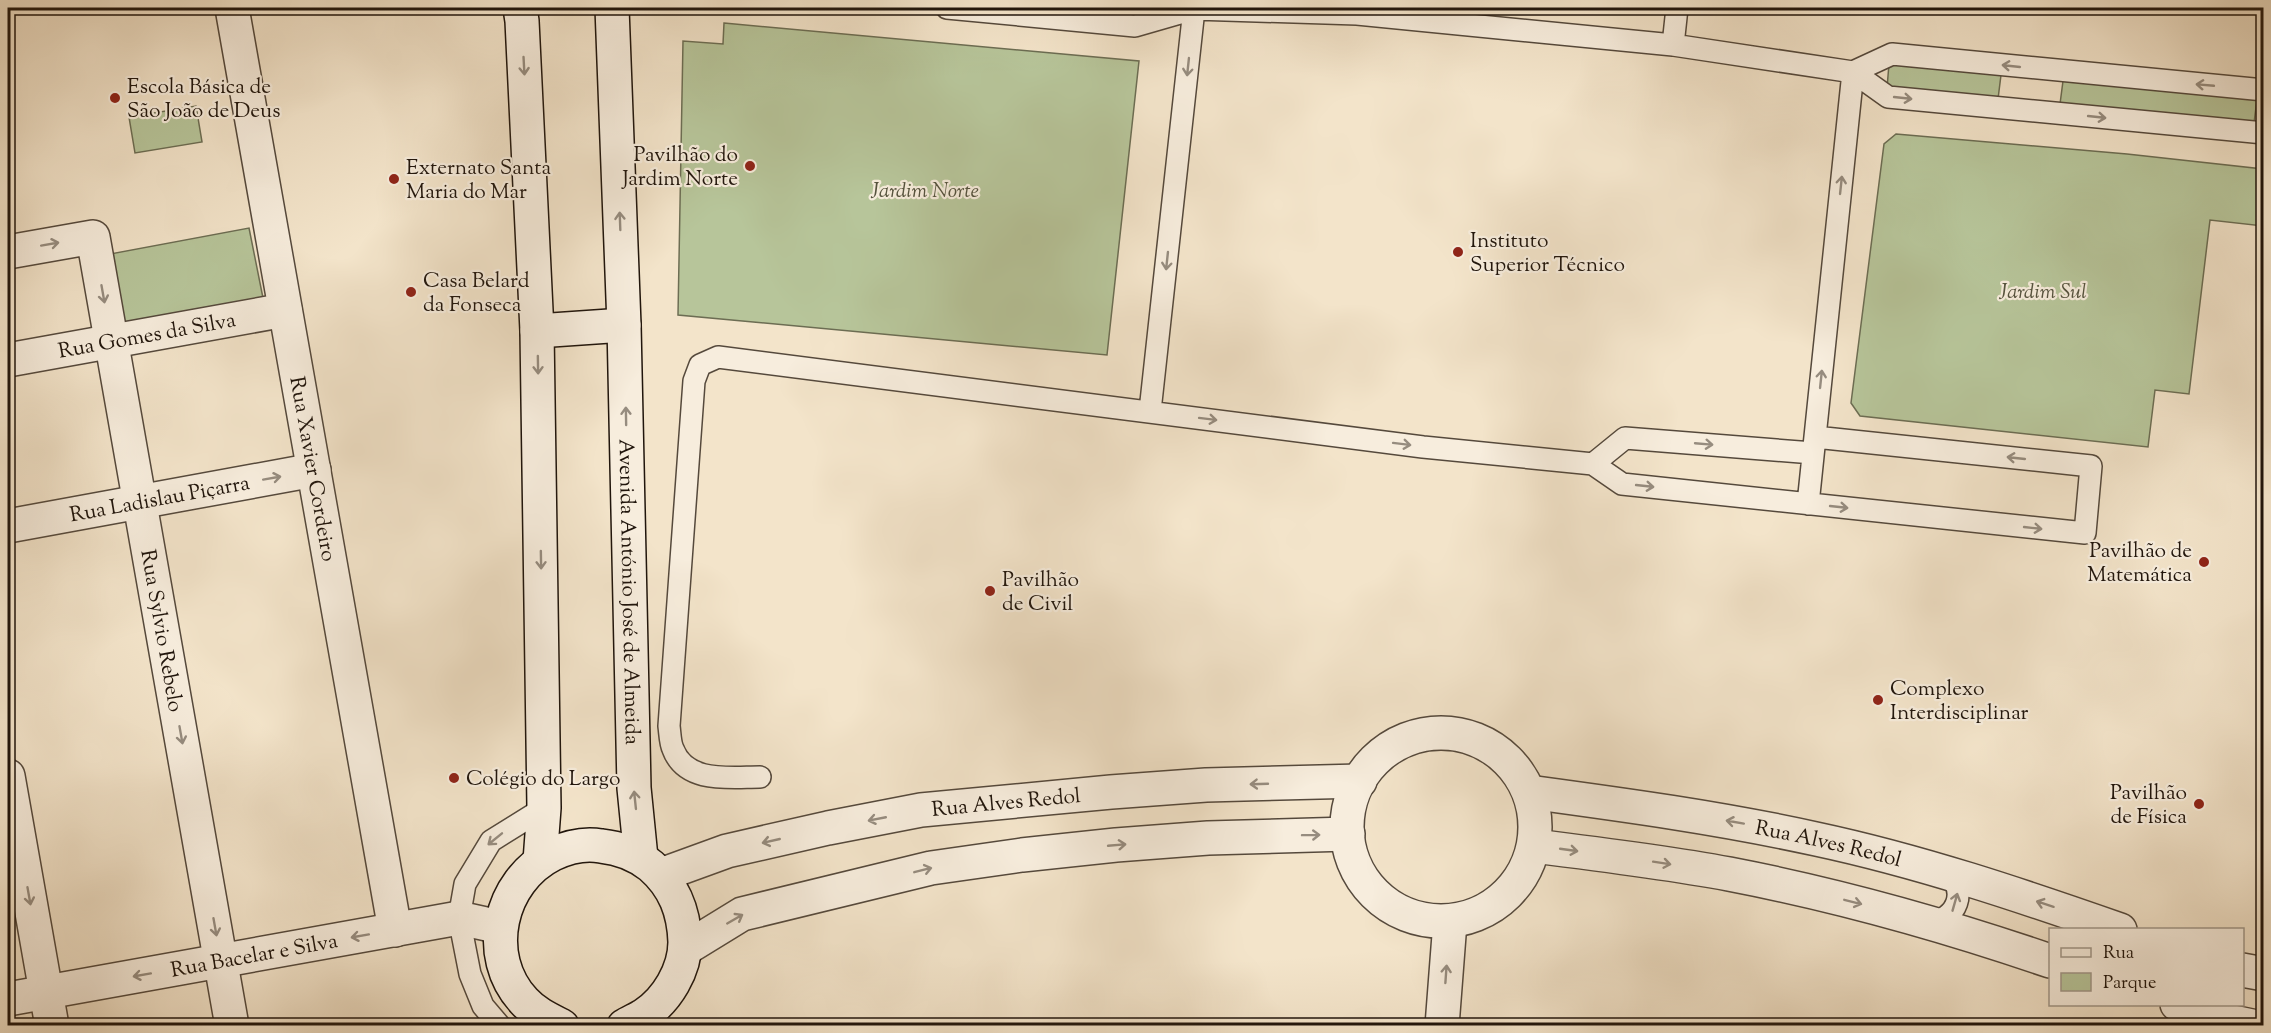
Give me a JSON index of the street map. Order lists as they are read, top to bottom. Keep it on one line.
{"streets":{"street":["Rua Gomes da Silva","Rua Xavier Cordeiro","Rua Ladislau Piçarra","Avenida António José de Almeida","Rua Sylvio Rebelo","Rua Alves Redol","Rua Bacelar e Silva"]},"crossings":[["Rua Gomes da Silva","Rua Xavier Cordeiro"],["Rua Gomes da Silva","Rua Sylvio Rebelo"],["Rua Xavier Cordeiro","Rua Ladislau Piçarra"],["Rua Xavier Cordeiro","Rua Bacelar e Silva"],["Rua Ladislau Piçarra","Rua Sylvio Rebelo"],["Avenida António José de Almeida","Rua Alves Redol"],["Rua Sylvio Rebelo","Rua Bacelar e Silva"]],"one_way":["Rua Ladislau Piçarra","Rua Bacelar e Silva"],"parks":["Jardim Norte","Jardim Sul"],"places":["Escola Básica de São João de Deus","Pavilhão do Jardim Norte","Externato Santa Maria do Mar","Instituto Superior Técnico","Casa Belard da Fonseca","Pavilhão de Matemática","Pavilhão de Civil","Complexo Interdisciplinar","Colégio do Largo","Pavilhão de Física"],"legend":["Rua","Parque"]}
